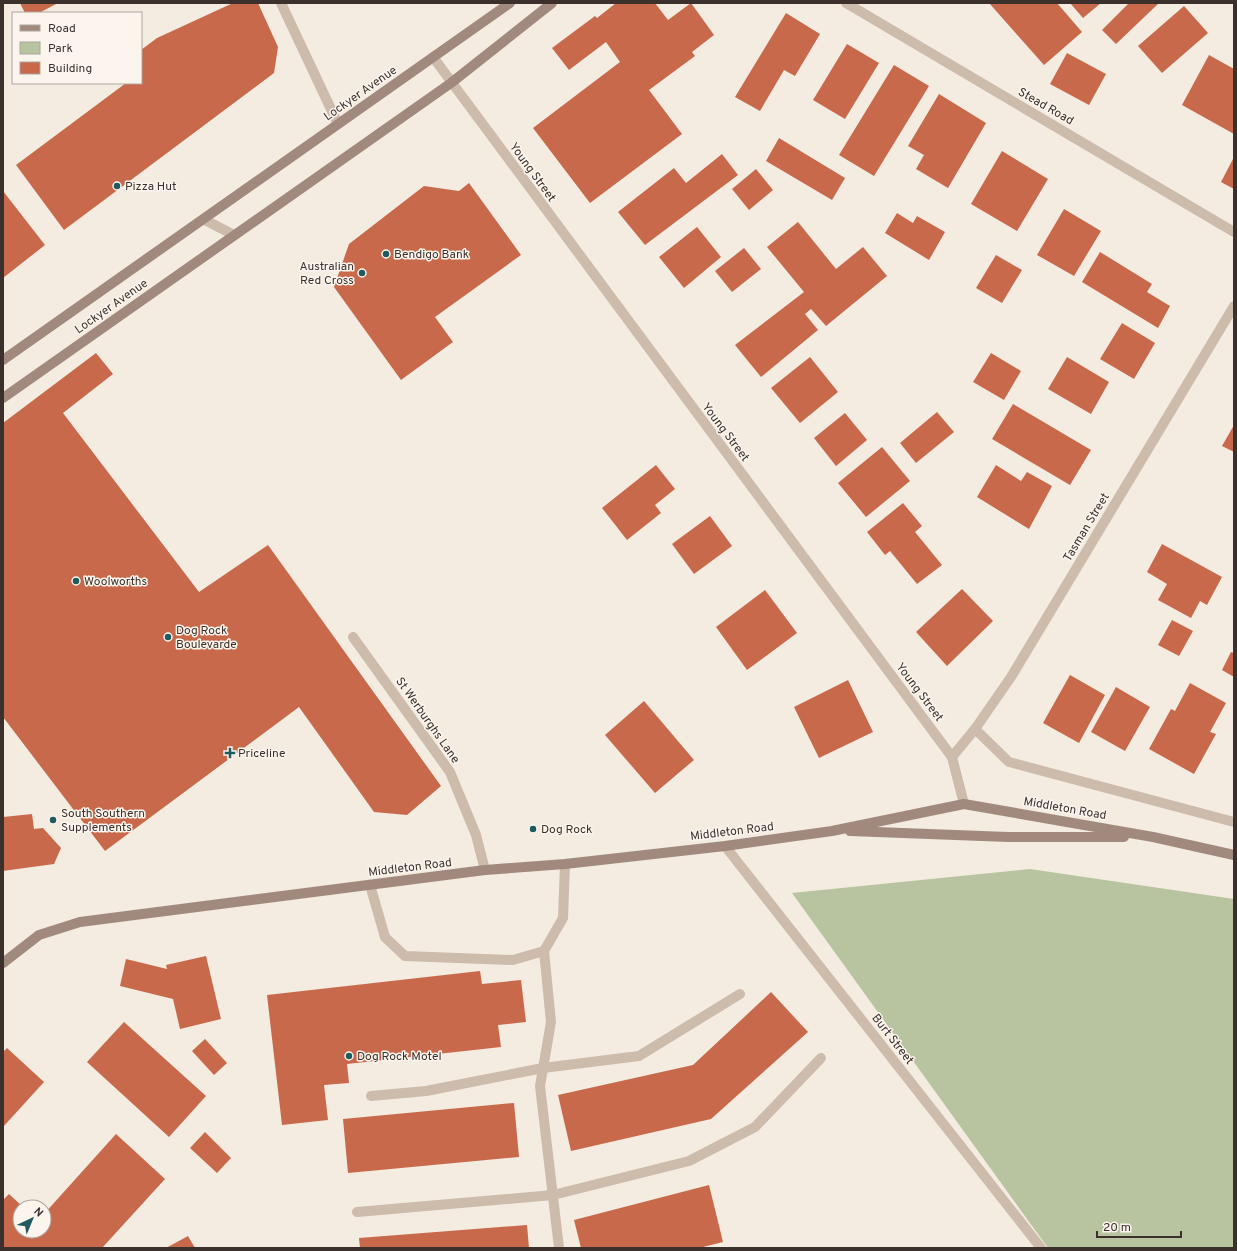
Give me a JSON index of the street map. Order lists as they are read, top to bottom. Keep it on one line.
{"streets":{"main road":["Lockyer Avenue","Middleton Road"],"street":["Stead Road","Young Street","Tasman Street","St Werburghs Lane","Burt Street"]},"crossings":[["Lockyer Avenue","Young Street"],["Young Street","Tasman Street"],["Young Street","Middleton Road"],["St Werburghs Lane","Middleton Road"],["Middleton Road","Burt Street"]],"places":{"other":["Pizza Hut","Bendigo Bank","Australian Red Cross","Woolworths","Dog Rock Boulevarde","South Southern Supplements","Dog Rock","Dog Rock Motel"],"health":["Priceline"]},"legend":["Road","Park","Building"],"scale_bar":"20 m","north":"top right"}
